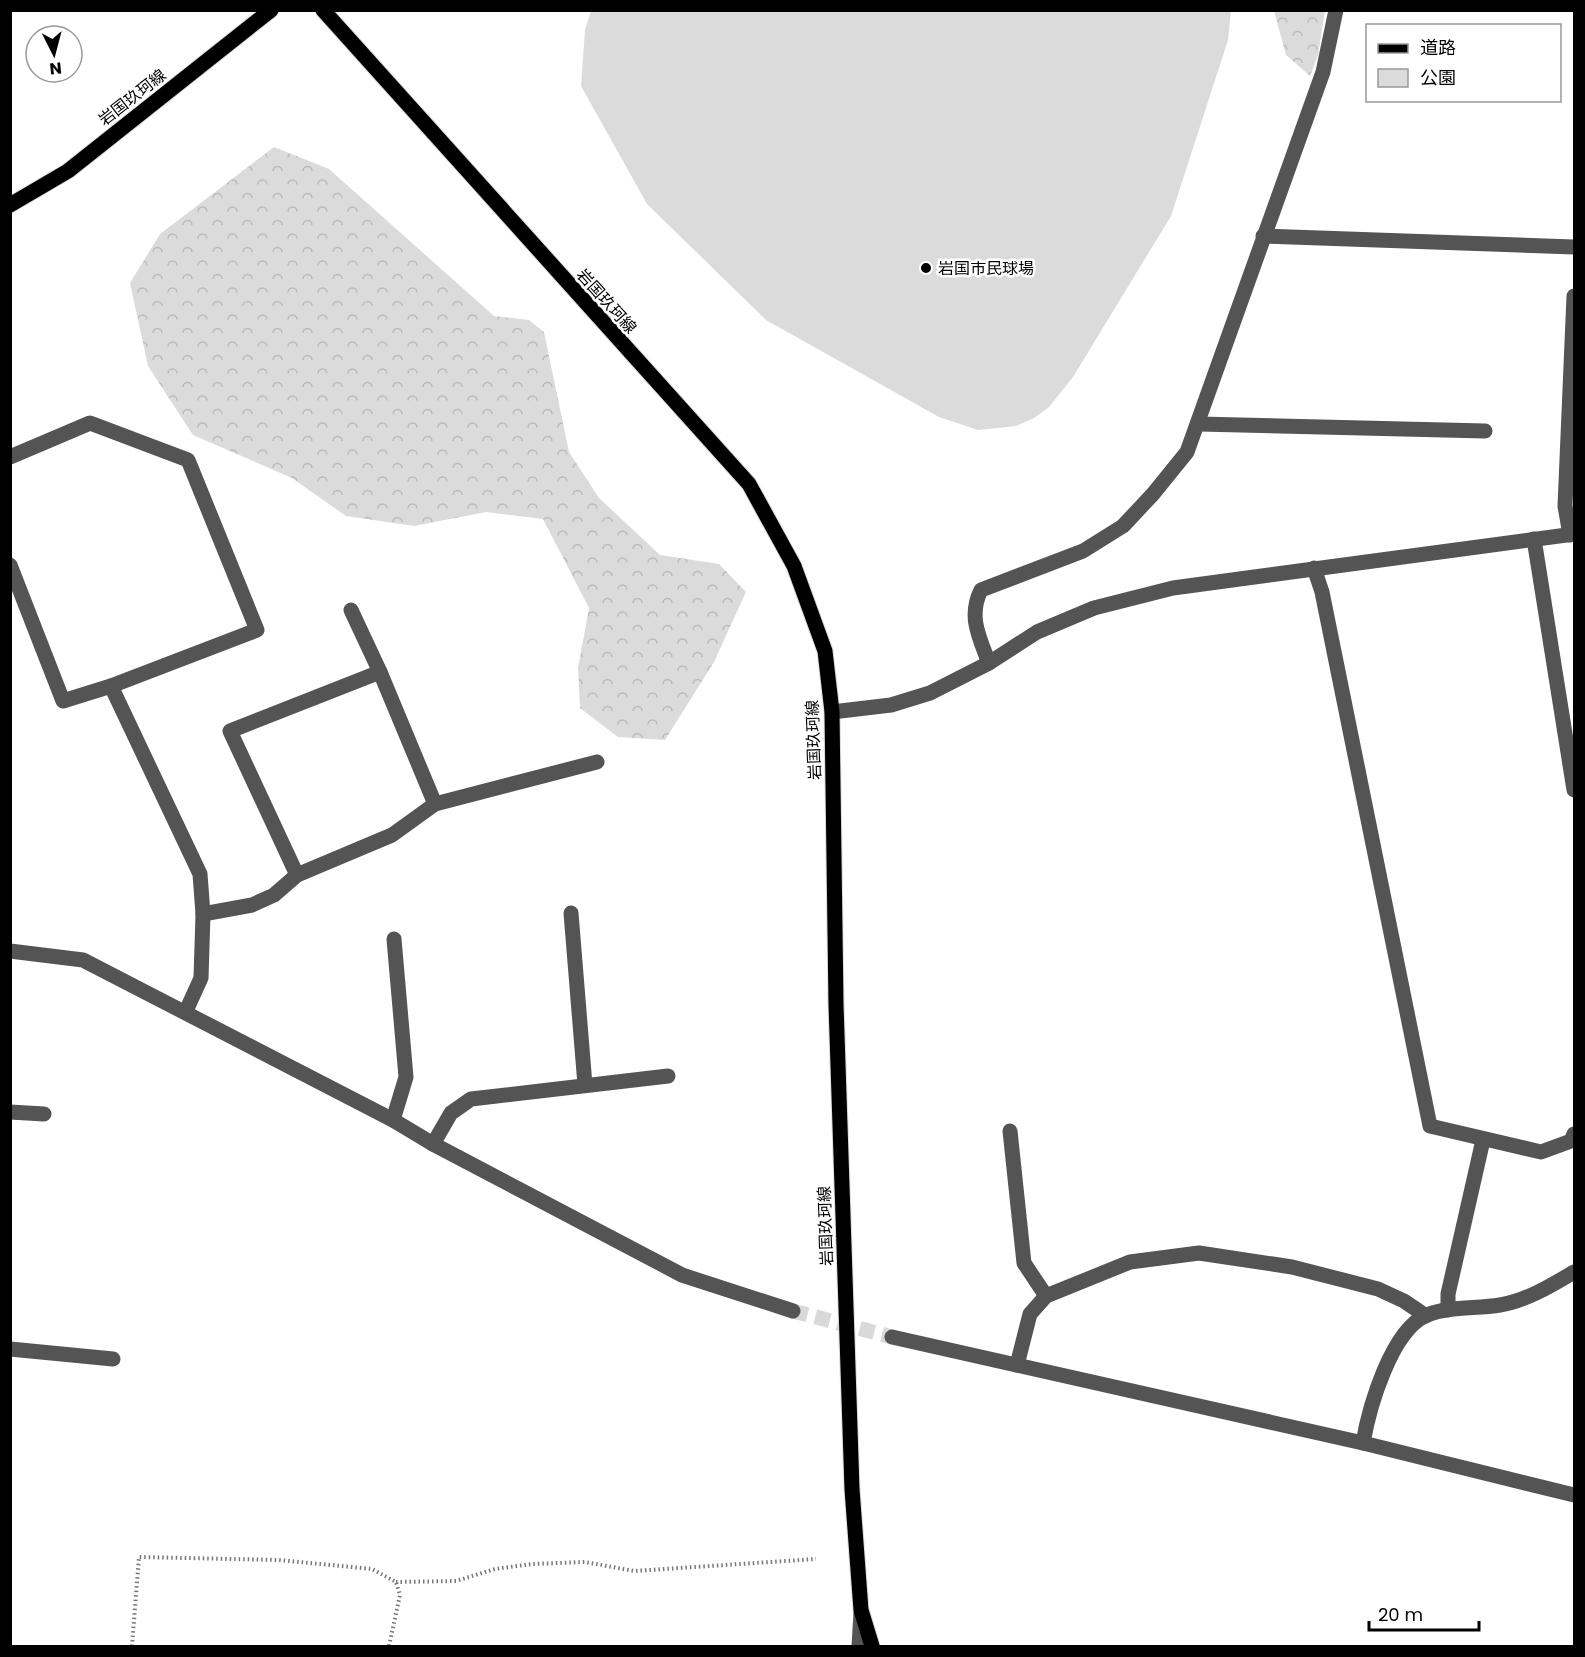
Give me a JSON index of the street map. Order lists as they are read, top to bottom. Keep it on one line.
{"streets":{"main road":["岩国玖珂線"]},"places":["岩国市民球場"],"legend":["道路","公園"],"scale_bar":"20 m","north":"bottom"}
